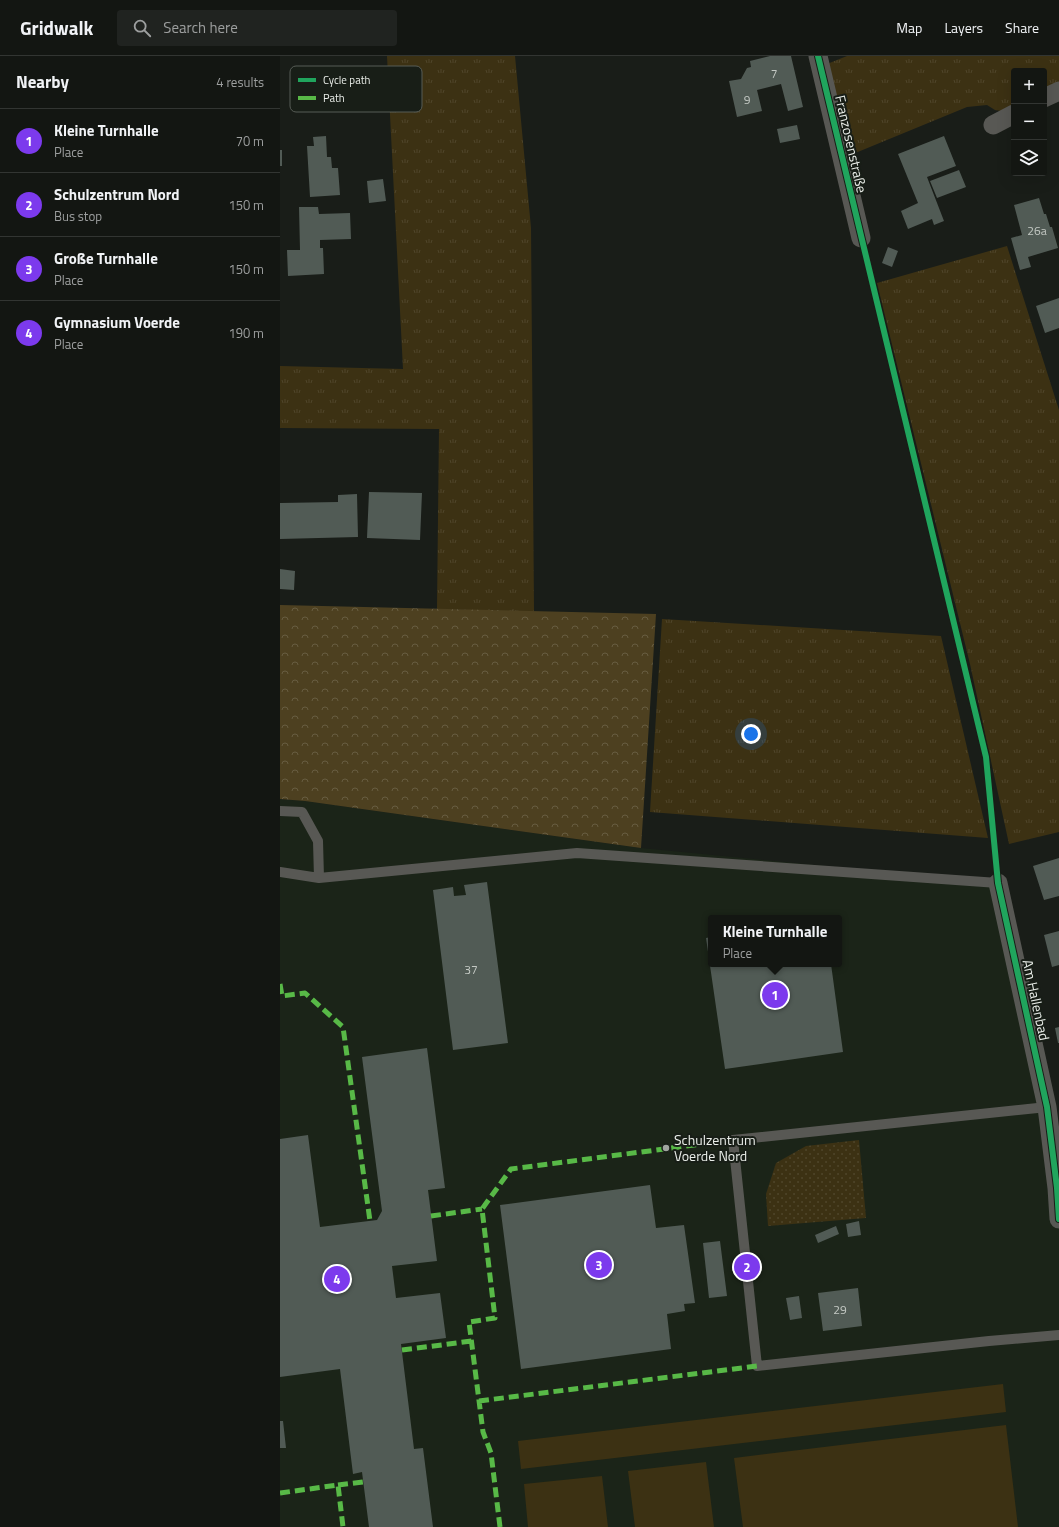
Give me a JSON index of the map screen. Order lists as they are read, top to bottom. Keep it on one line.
{"streets":{"street":["Franzosenstraße","Am Hallenbad"]},"places":["Schulzentrum Voerde Nord"],"house_numbers":["7","9","26a","37","29"],"legend":["Cycle path","Path"],"page":{"header":"Gridwalk","search":"Search here","nav":["Map","Layers","Share"],"heading":["Nearby","4 results"],"map_buttons":["+","−"],"list":[{"mark":"1","name":"Kleine Turnhalle","note":"Place","value":"70 m"},{"mark":"2","name":"Schulzentrum Nord","note":"Bus stop","value":"150 m"},{"mark":"3","name":"Große Turnhalle","note":"Place","value":"150 m"},{"mark":"4","name":"Gymnasium Voerde","note":"Place","value":"190 m"}],"popup":["Kleine Turnhalle","Place"],"pins":["1","3","2","4"]}}
